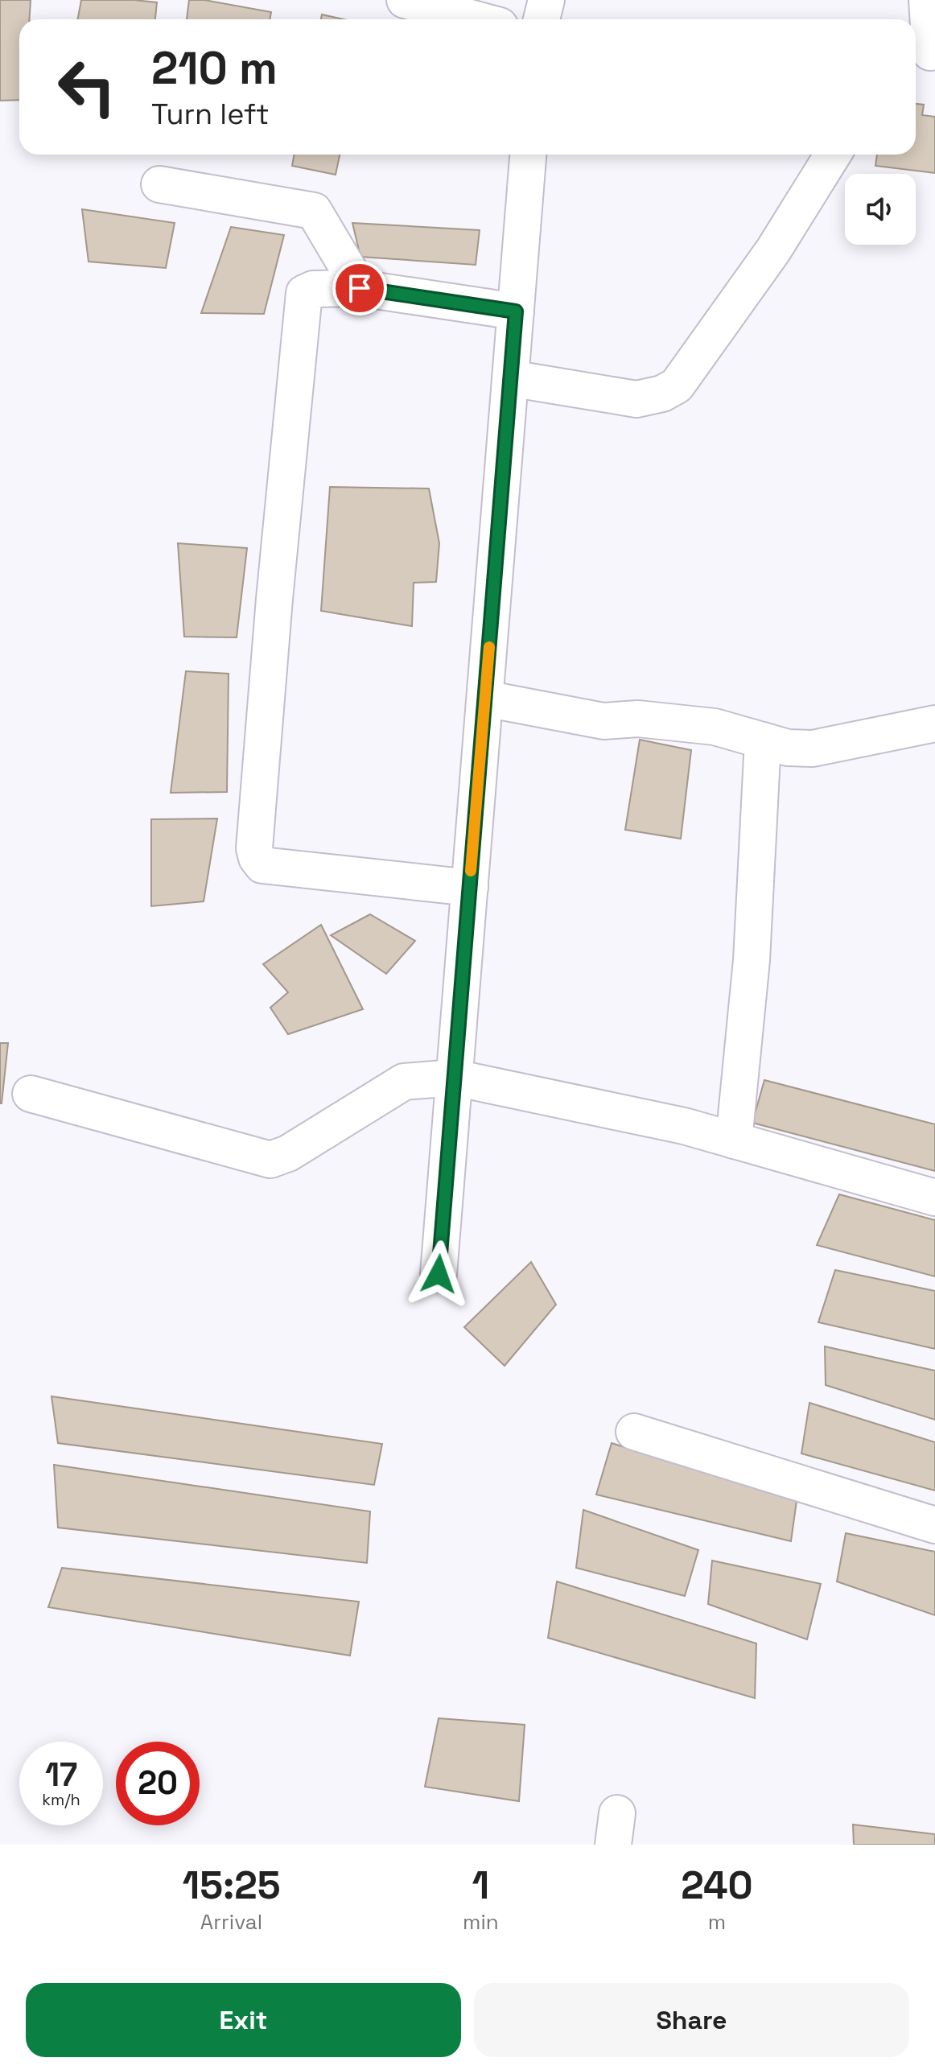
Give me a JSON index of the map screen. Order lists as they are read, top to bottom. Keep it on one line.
{"page":{"turn":["210 m","Turn left"],"speed":"17 km/h","limit":"20","eta":["15:25","Arrival","1","min","240","m"],"buttons":["Exit","Share"]}}
